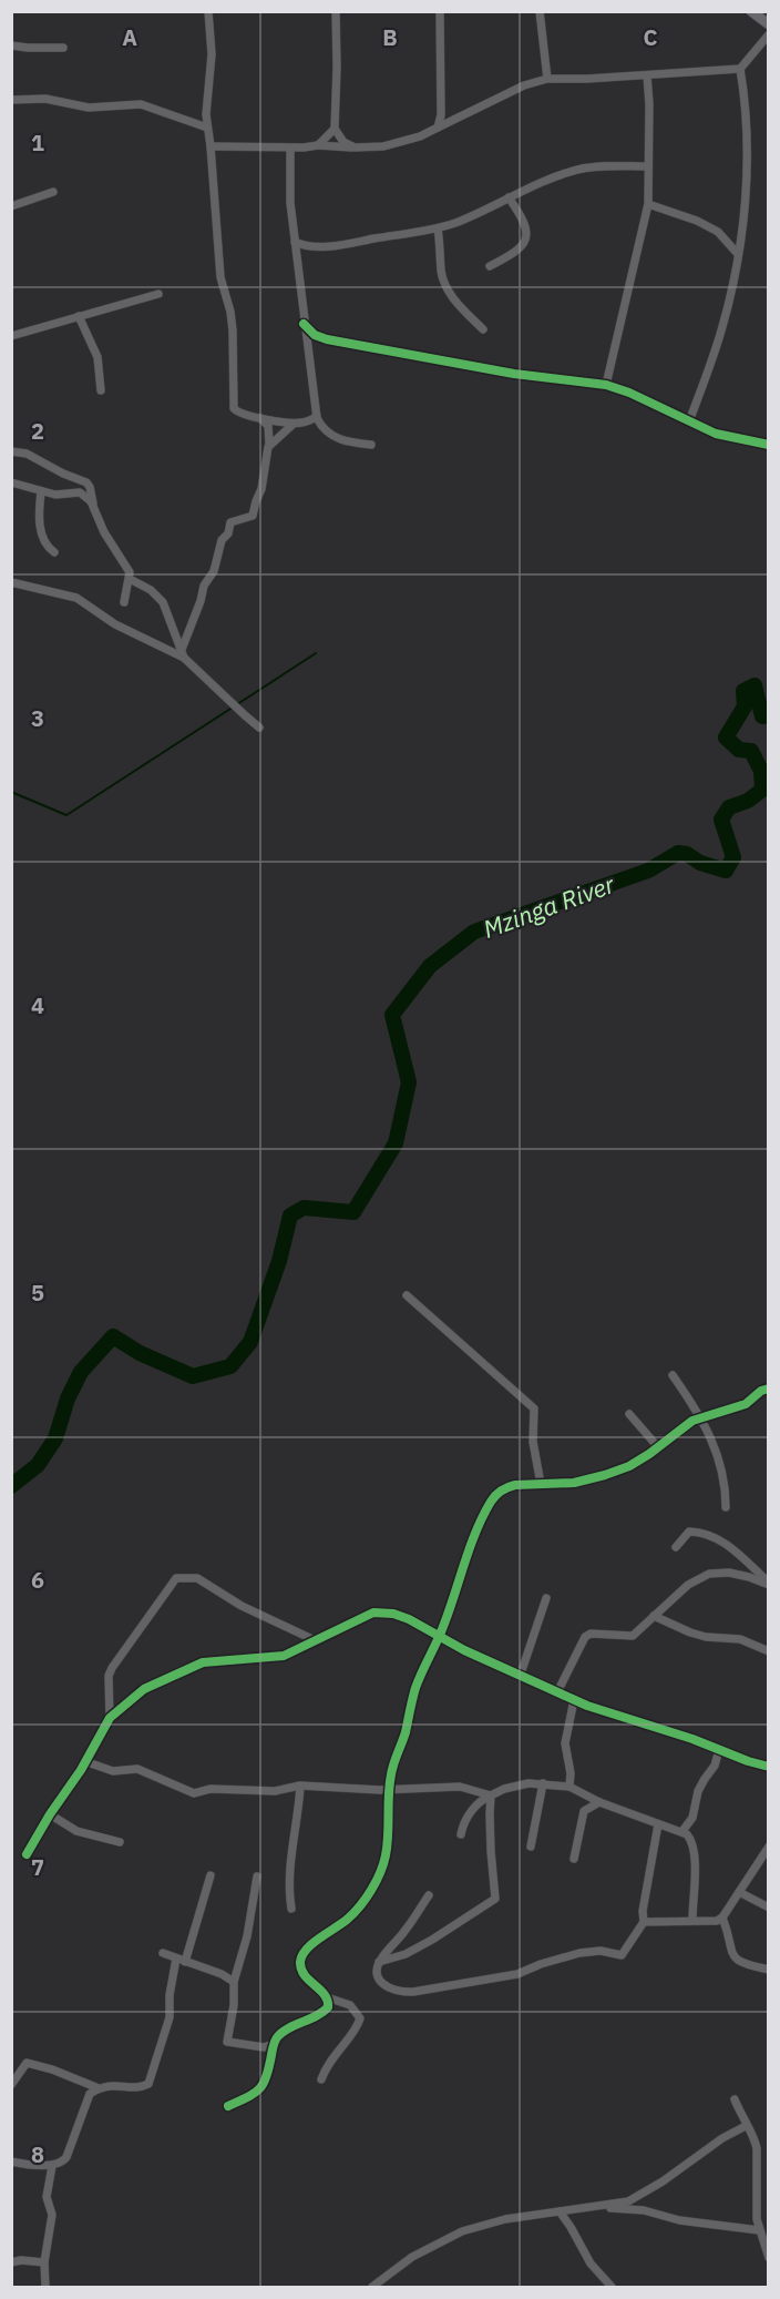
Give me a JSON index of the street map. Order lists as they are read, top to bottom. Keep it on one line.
{"water":["Mzinga River"],"grid":{"columns":["A","B","C"],"rows":["1","2","3","4","5","6","7","8"]}}
